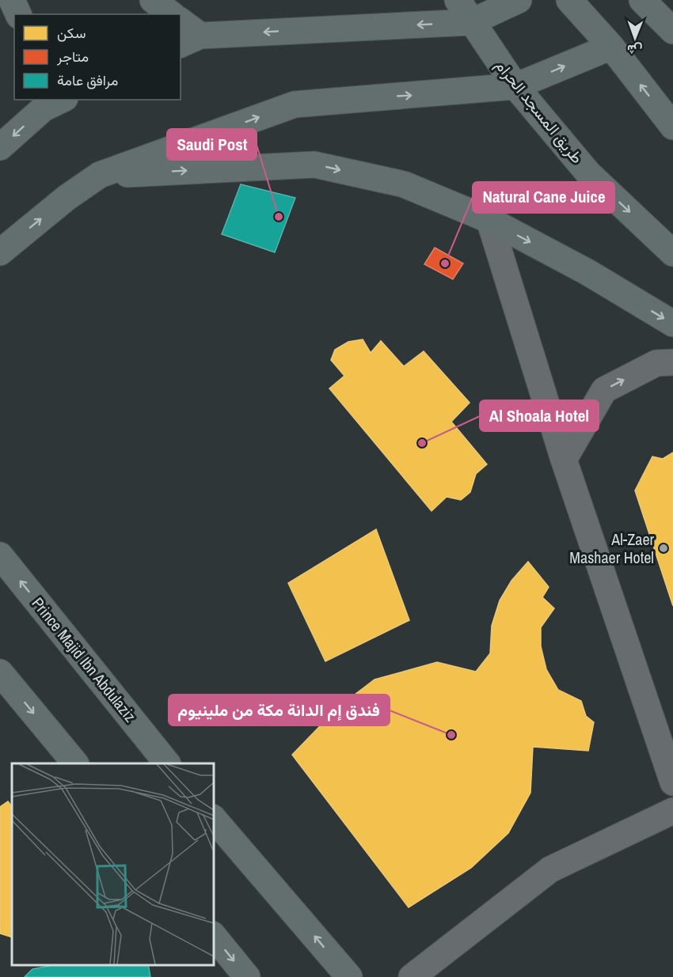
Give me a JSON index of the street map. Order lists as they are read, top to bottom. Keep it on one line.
{"streets":{"main road":["طريق المسجد الحرام","Prince Majid Ibn Abdulaziz"]},"places":["Saudi Post","Natural Cane Juice","Al Shoala Hotel","Al-Zaer Mashaer Hotel","فندق إم الدانة مكة من ملينيوم"],"legend":["سكن","متاجر","مرافق عامة"],"north":"bottom"}
